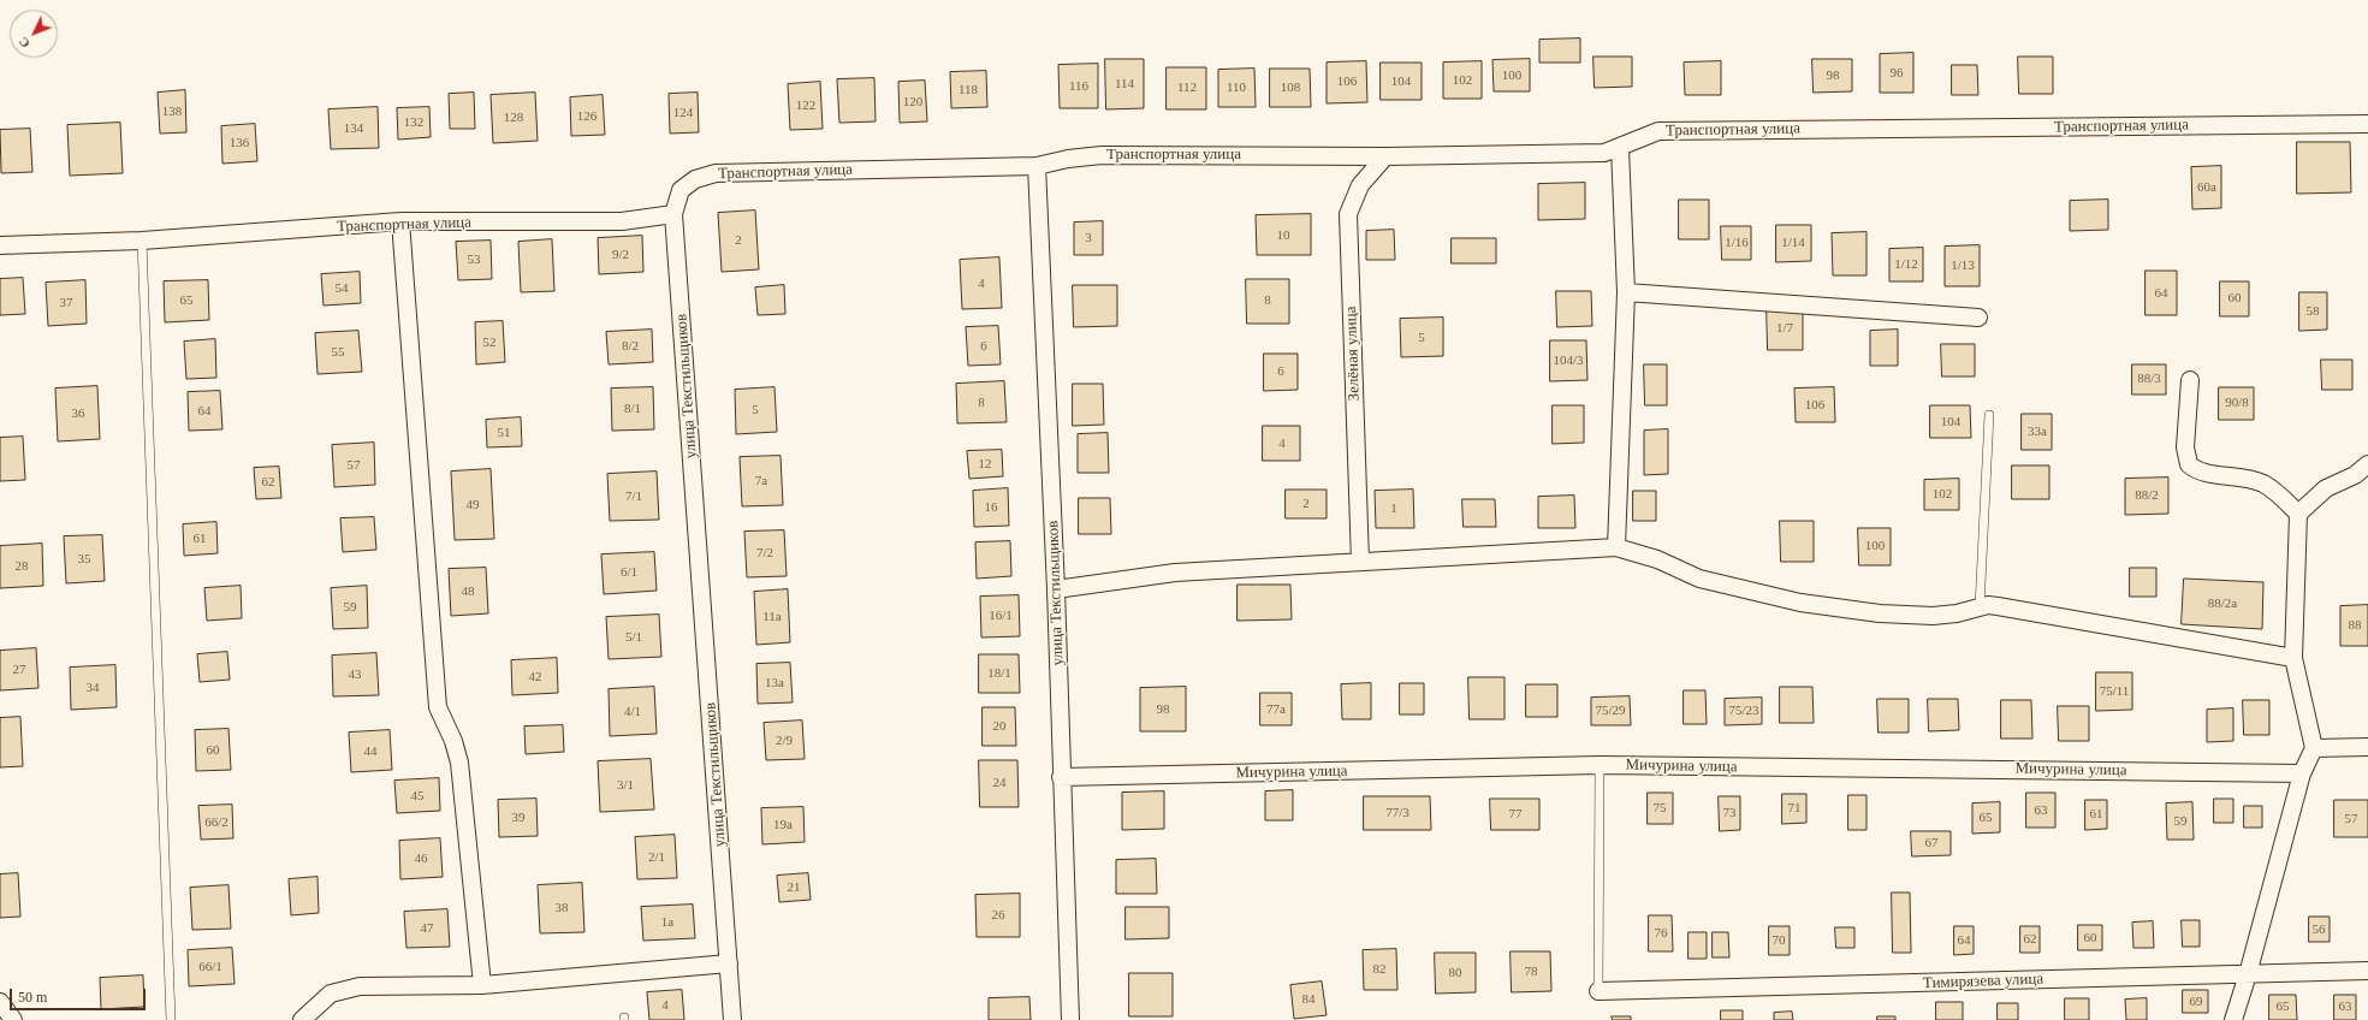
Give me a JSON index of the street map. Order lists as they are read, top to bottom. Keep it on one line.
{"streets":{"street":["Транспортная улица","Зелёная улица","улица Текстильщиков","Мичурина улица","Тимирязева улица"]},"crossings":[["Транспортная улица","Зелёная улица"],["Транспортная улица","улица Текстильщиков"],["улица Текстильщиков","Мичурина улица"]],"house_numbers":["96","100","98","102","106","104","114","116","112","110","108","118","120","122","138","124","126","128","132","134","136","60а","10","3","2","1/16","1/14","9/2","53","1/12","1/13","4","54","64","60","65","8","37","58","1/7","5","52","8/2","6","55","104/3","6","88/3","8","90/8","106","8/1","5","64","36","104","33а","51","4","12","57","7а","62","102","88/2","7/1","2","49","16","1","61","100","7/2","35","28","6/1","48","88/2а","59","16/1","11а","88","5/1","27","18/1","43","42","13а","34","75/11","98","77а","75/29","75/23","4/1","20","2/9","60","44","24","3/1","45","75","71","63","77/3","73","77","61","39","65","57","59","66/2","19а","67","2/1","46","21","38","26","1а","47","56","76","60","62","70","64","66/1","82","78","80","84","69","4","65","63"],"scale_bar":"50 m","north":"bottom left"}
